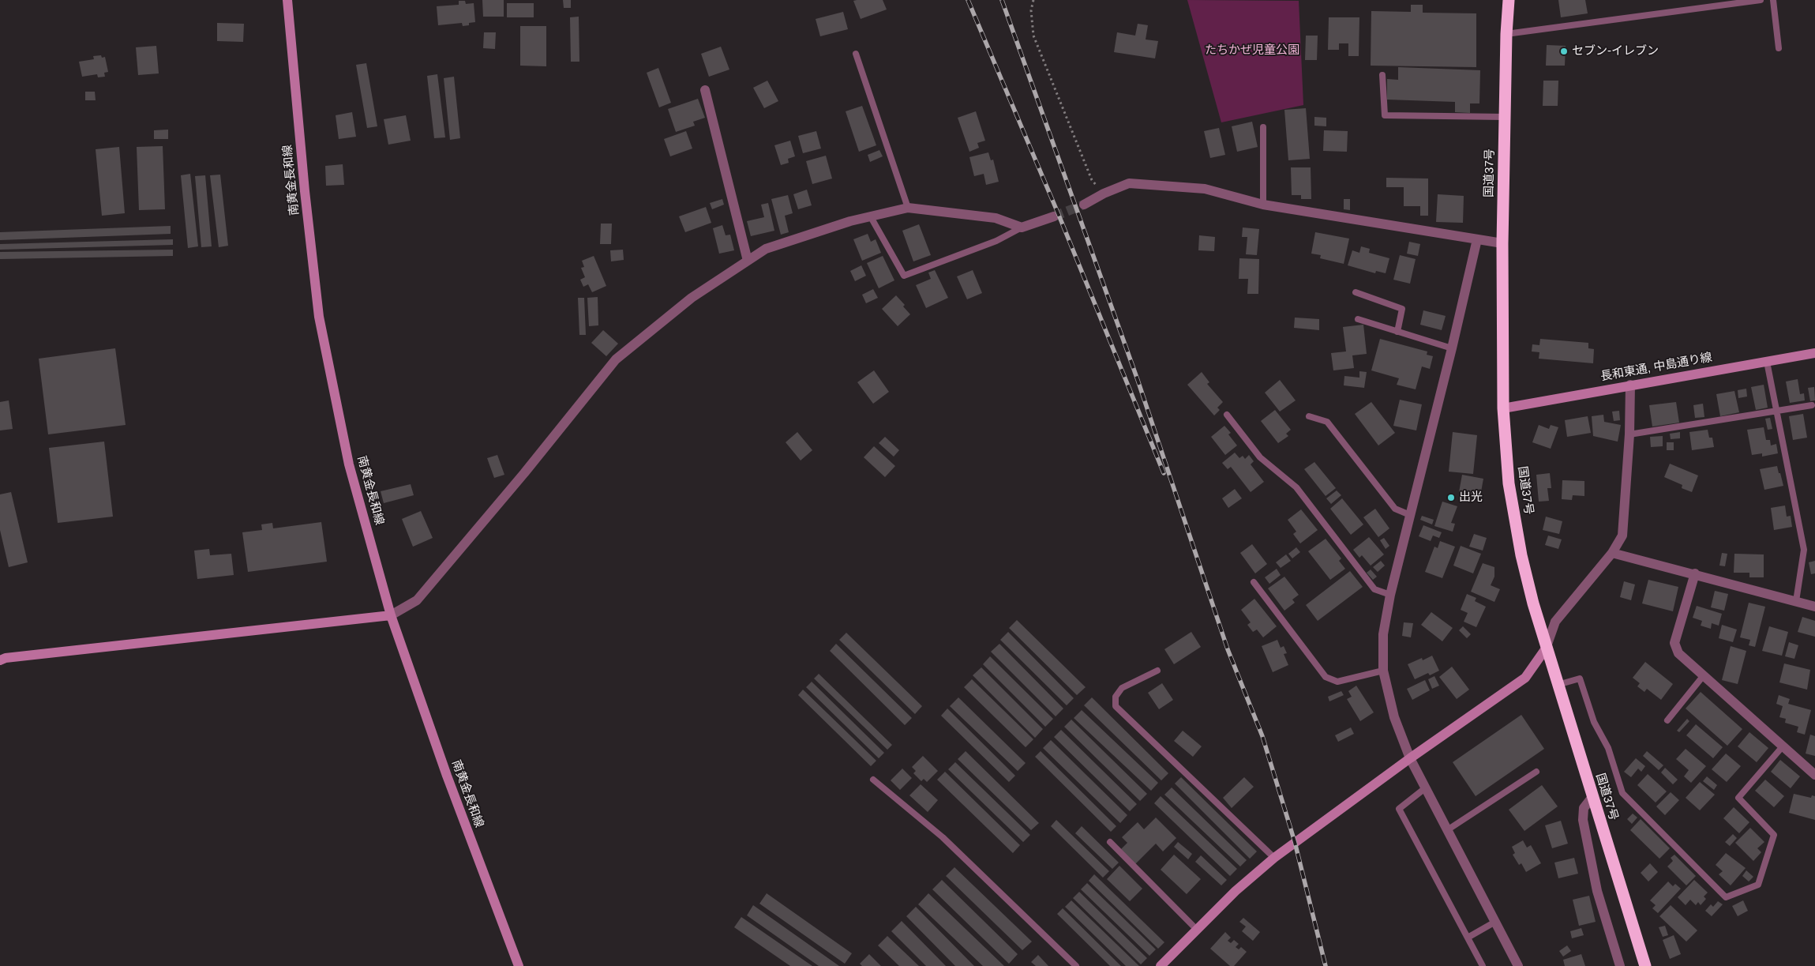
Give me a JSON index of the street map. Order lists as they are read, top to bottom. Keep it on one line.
{"streets":{"highway":["国道37号"],"street":["南黄金長和線","長和東通, 中島通り線"]},"crossings":[["国道37号","長和東通, 中島通り線"]],"parks":["たちかぜ児童公園"],"places":["セブン-イレブン","出光"]}
